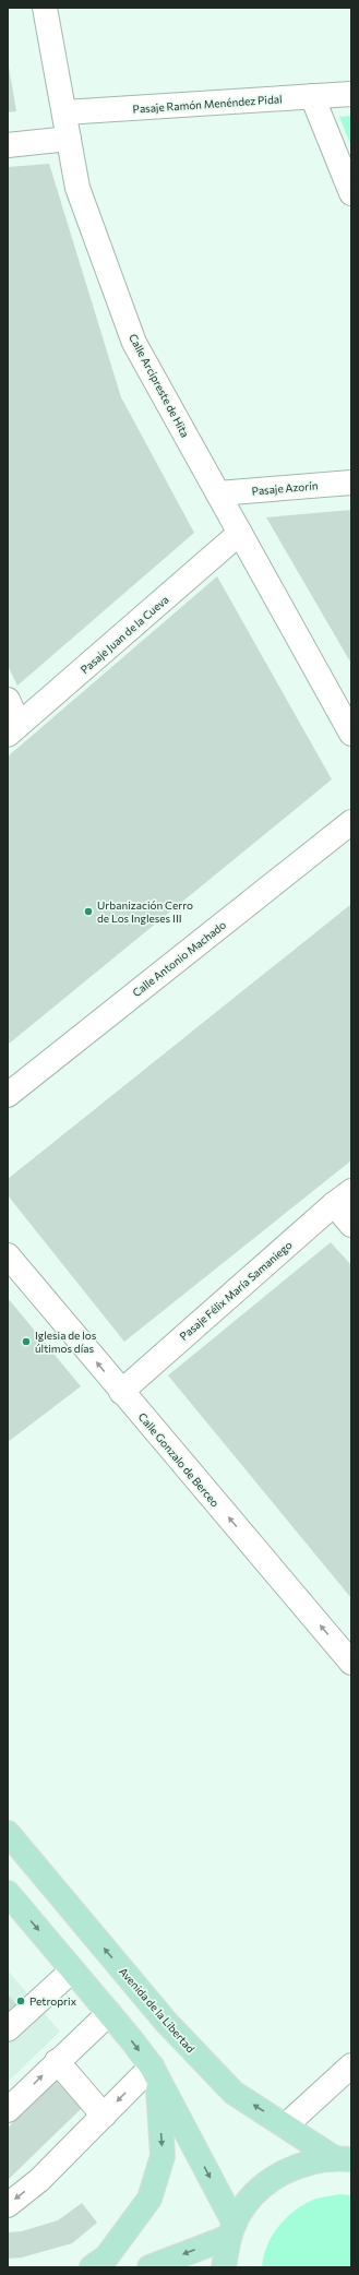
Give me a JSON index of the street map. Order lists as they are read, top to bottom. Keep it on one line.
{"streets":{"main road":["Avenida de la Libertad"],"street":["Pasaje Ramón Menéndez Pidal","Calle Arcipreste de Hita","Pasaje Azorín","Pasaje Juan de la Cueva","Calle Antonio Machado","Pasaje Félix María Samaniego","Calle Gonzalo de Berceo"]},"crossings":[["Pasaje Ramón Menéndez Pidal","Calle Arcipreste de Hita"],["Calle Arcipreste de Hita","Pasaje Azorín"],["Calle Arcipreste de Hita","Pasaje Juan de la Cueva"],["Pasaje Félix María Samaniego","Calle Gonzalo de Berceo"]],"one_way":["Calle Gonzalo de Berceo"],"places":["Urbanización Cerro de Los Ingleses III","Iglesia de los últimos días","Petroprix"]}
